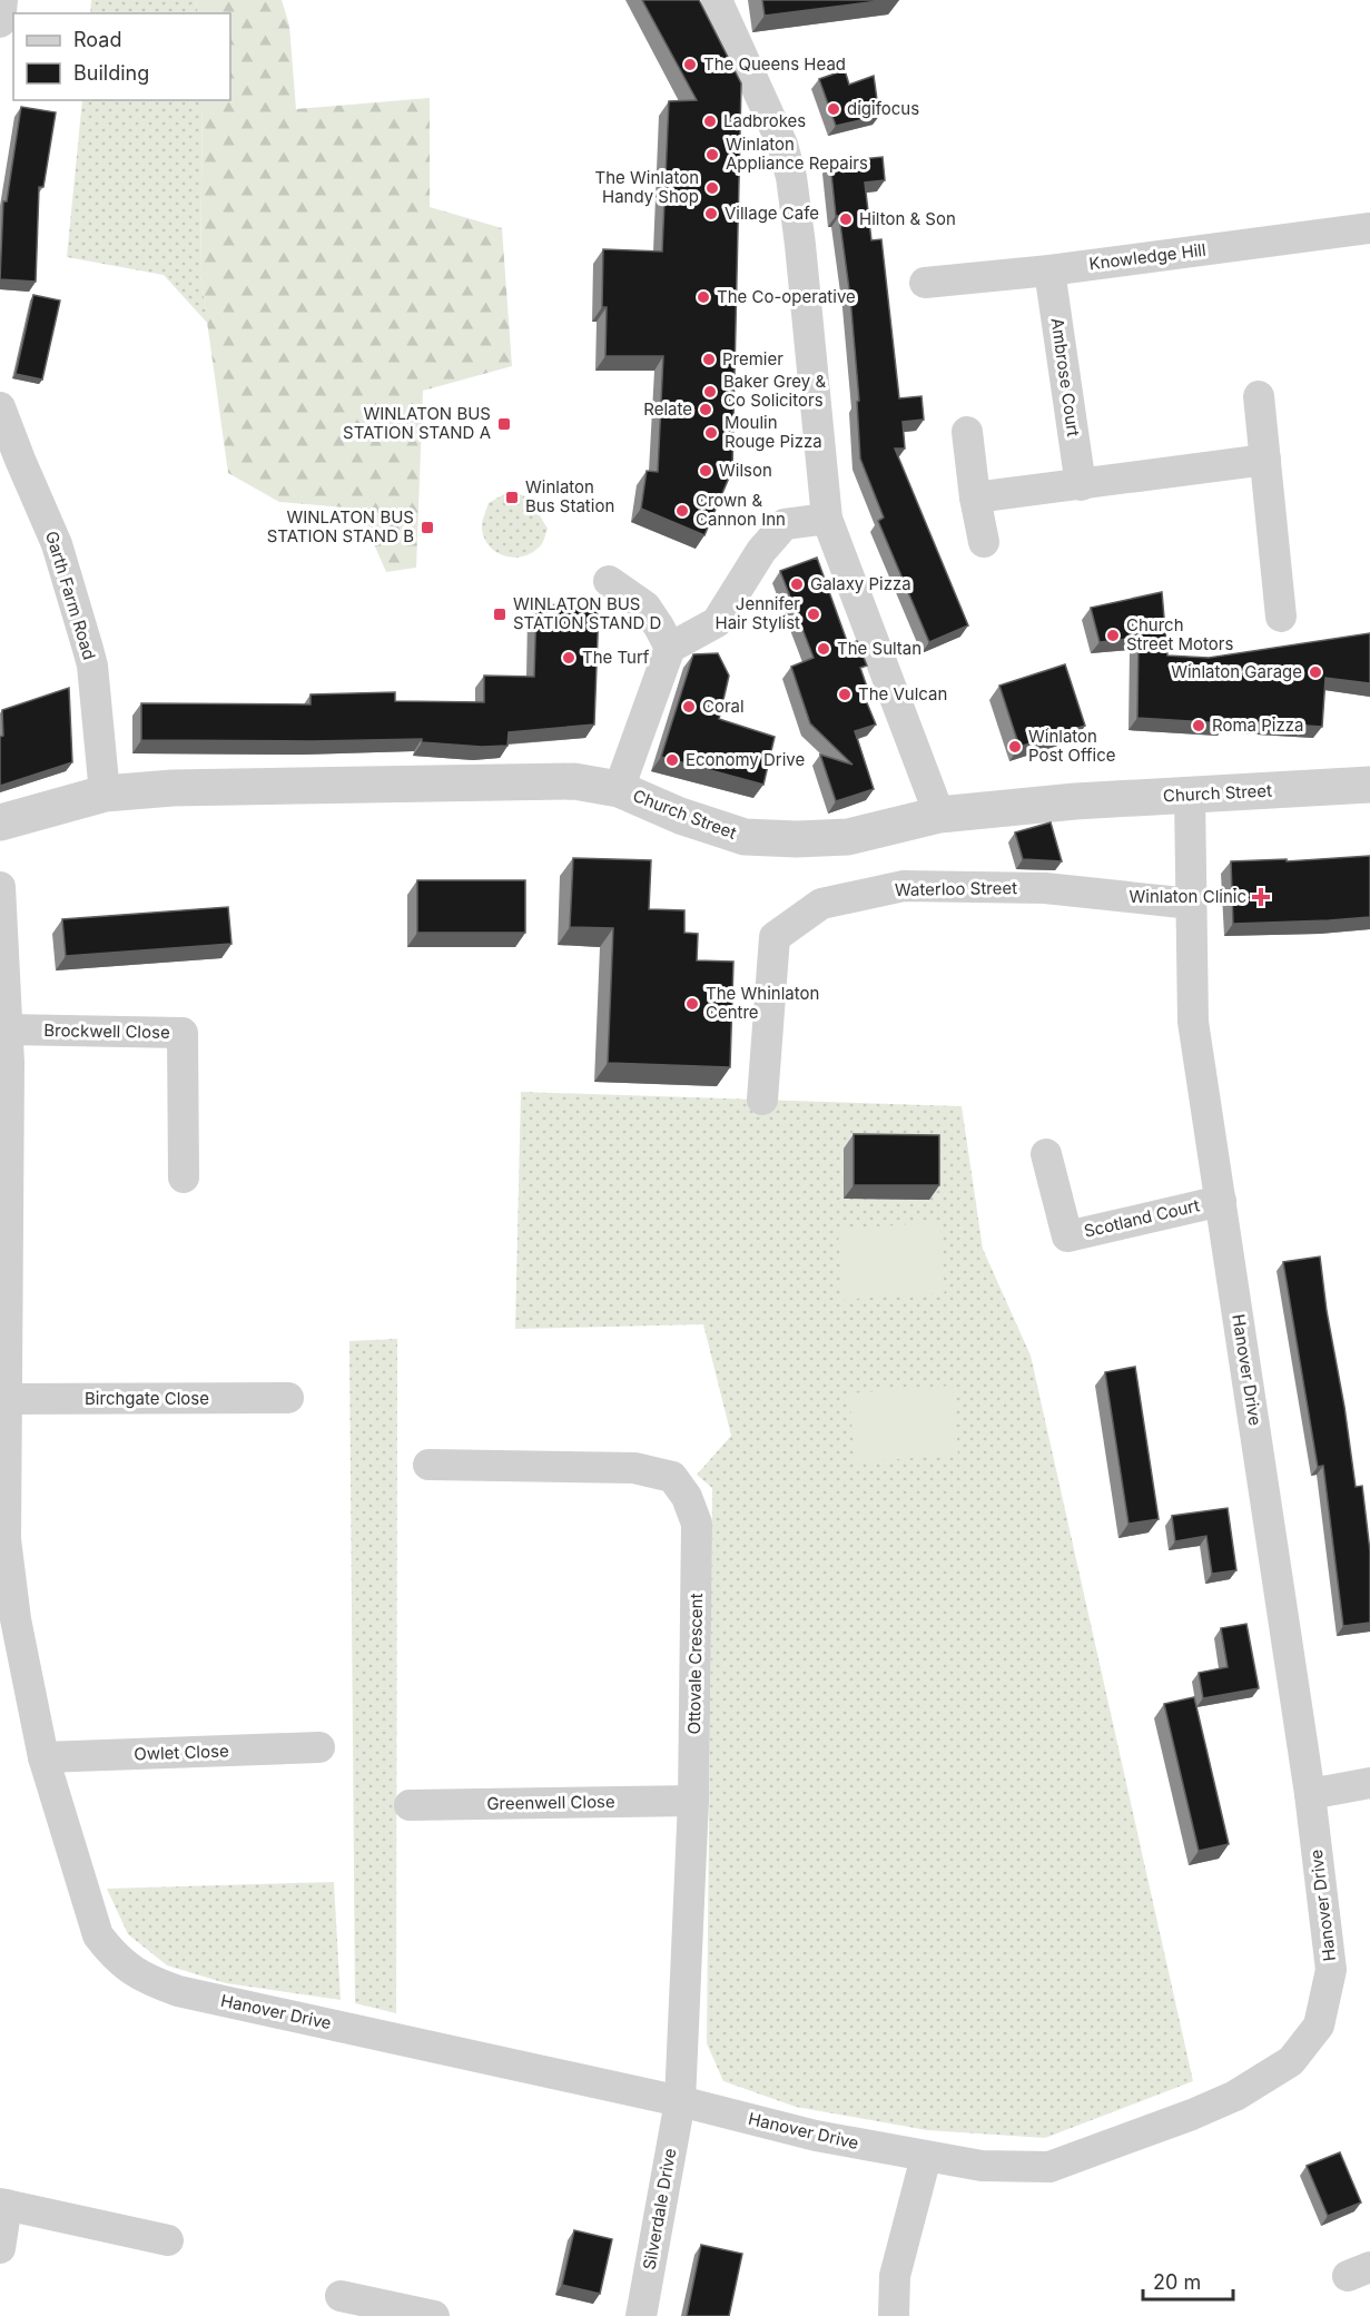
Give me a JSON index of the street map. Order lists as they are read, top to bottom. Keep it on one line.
{"streets":{"street":["Knowledge Hill","Ambrose Court","Garth Farm Road","Church Street","Waterloo Street","Brockwell Close","Scotland Court","Hanover Drive","Birchgate Close","Ottovale Crescent","Owlet Close","Greenwell Close","Silverdale Drive"]},"crossings":[["Knowledge Hill","Ambrose Court"],["Garth Farm Road","Church Street"],["Church Street","Hanover Drive"],["Waterloo Street","Hanover Drive"],["Brockwell Close","Hanover Drive"],["Scotland Court","Hanover Drive"],["Hanover Drive","Birchgate Close"],["Hanover Drive","Ottovale Crescent"],["Hanover Drive","Owlet Close"],["Hanover Drive","Silverdale Drive"],["Ottovale Crescent","Greenwell Close"],["Ottovale Crescent","Silverdale Drive"]],"places":{"other":["The Queens Head","digifocus","Ladbrokes","Winlaton Appliance Repairs","The Winlaton Handy Shop","Village Cafe","Hilton & Son","The Co-operative","Premier","Baker Grey & Co Solicitors","Relate","Moulin Rouge Pizza","Wilson","Crown & Cannon Inn","Galaxy Pizza","Jennifer Hair Stylist","Church Street Motors","The Sultan","The Turf","Winlaton Garage","The Vulcan","Coral","Roma Pizza","Winlaton Post Office","Economy Drive","The Whinlaton Centre"],"transit":["WINLATON BUS STATION STAND A","Winlaton Bus Station","WINLATON BUS STATION STAND B","WINLATON BUS STATION STAND D"],"health":["Winlaton Clinic"]},"legend":["Road","Building"],"scale_bar":"20 m"}
